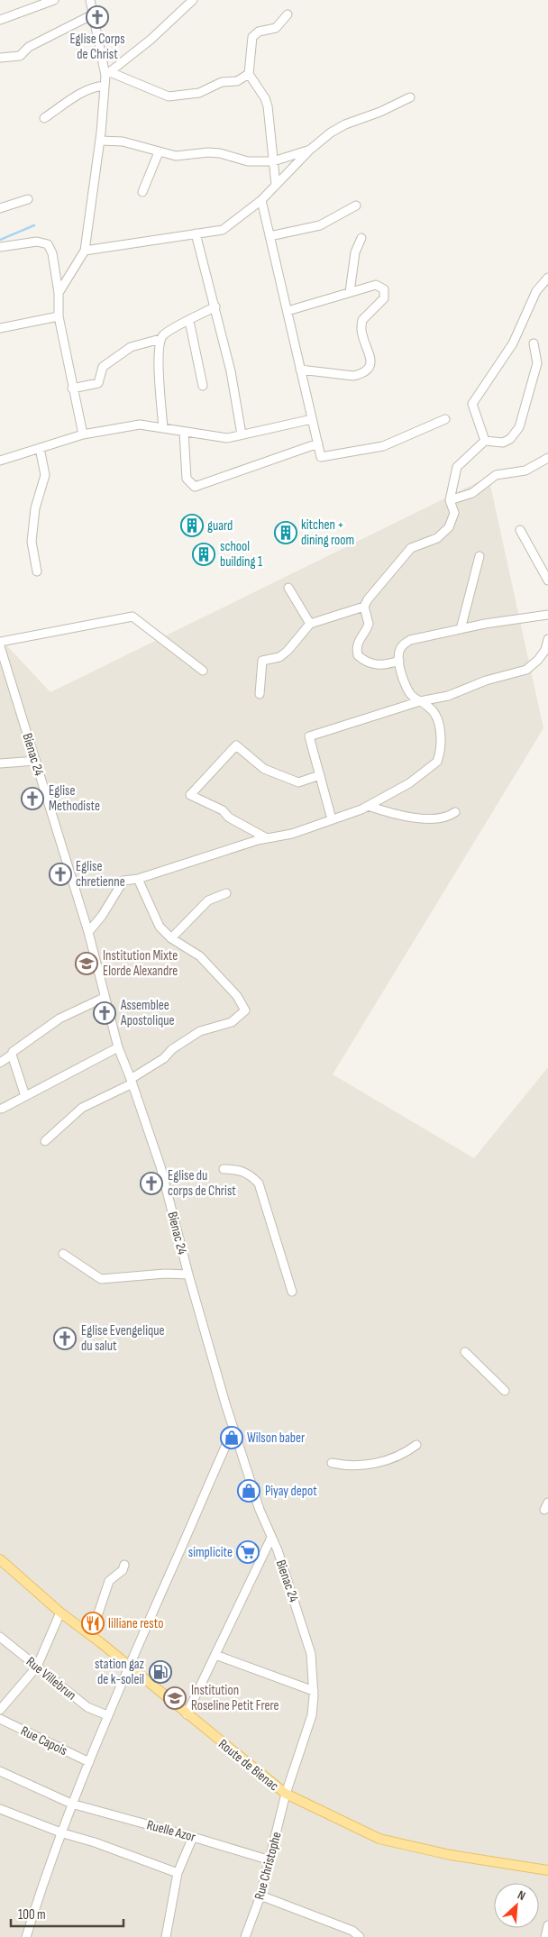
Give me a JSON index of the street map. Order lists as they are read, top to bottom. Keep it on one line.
{"streets":{"main road":["Route de Bienac"],"street":["Bienac 24","Rue Villebrun","Rue Capois","Ruelle Azor","Rue Christophe"]},"crossings":[["Bienac 24","Route de Bienac"],["Bienac 24","Rue Christophe"],["Route de Bienac","Rue Christophe"],["Ruelle Azor","Rue Christophe"]],"places":{"church":["Eglise Corps de Christ","Eglise Methodiste","Eglise chretienne","Assemblee Apostolique","Eglise du corps de Christ","Eglise Evengelique du salut"],"building":["guard","kitchen + dining room","school building 1"],"school or university":["Institution Mixte Elorde Alexandre","Institution Roseline Petit Frere"],"shop":["Wilson baber","Piyay depot"],"supermarket":["simplicite"],"restaurant":["lilliane resto"],"fuel station":["station gaz de k-soleil"]},"scale_bar":"100 m","north":"top right"}
